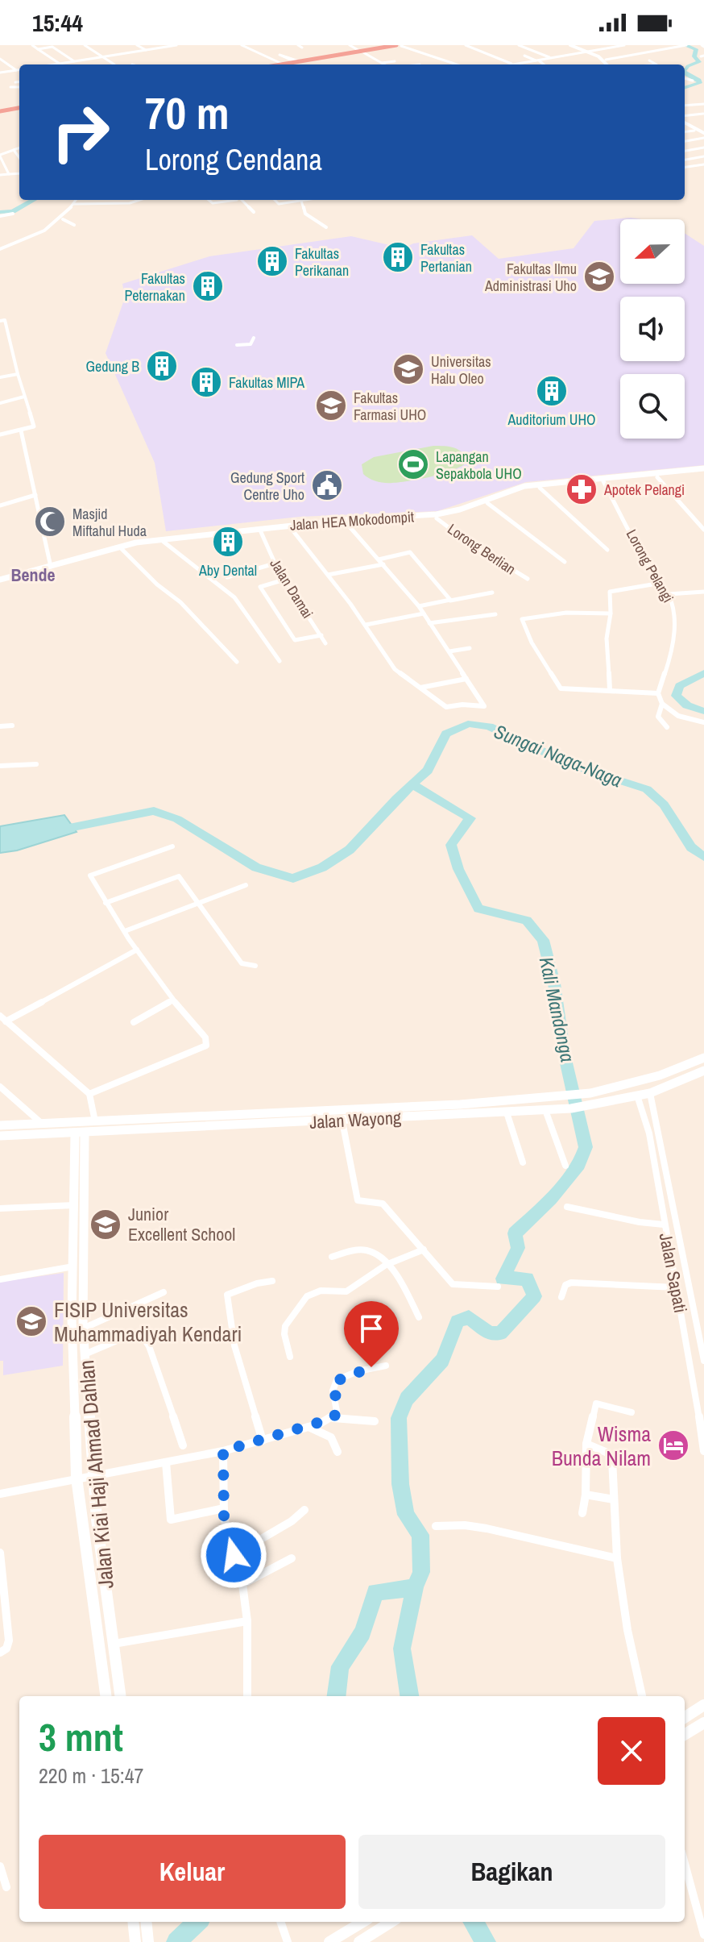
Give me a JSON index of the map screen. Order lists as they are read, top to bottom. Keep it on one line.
{"streets":{"street":["Jalan HEA Mokodompit","Lorong Berlian","Lorong Pelangi","Jalan Damai","Jalan Wayong","Jalan Sapati","Jalan Kiai Haji Ahmad Dahlan"]},"crossings":[["Jalan HEA Mokodompit","Lorong Berlian"],["Jalan HEA Mokodompit","Lorong Pelangi"],["Jalan HEA Mokodompit","Jalan Damai"],["Jalan Wayong","Jalan Sapati"],["Jalan Wayong","Jalan Kiai Haji Ahmad Dahlan"]],"districts":["Bende"],"water":["Sungai Naga-Naga","Kali Mandonga"],"places":{"building":["Fakultas Pertanian","Fakultas Perikanan","Fakultas Peternakan","Gedung B","Fakultas MIPA","Auditorium UHO","Aby Dental"],"school or university":["Fakultas Ilmu Administrasi Uho","Universitas Halu Oleo","Fakultas Farmasi UHO","Junior Excellent School","FISIP Universitas Muhammadiyah Kendari"],"sports":["Lapangan Sepakbola UHO"],"public building":["Gedung Sport Centre Uho"],"pharmacy":["Apotek Pelangi"],"mosque":["Masjid Miftahul Huda"],"hotel":["Wisma Bunda Nilam"]},"north":"left","page":{"status":"15:44","turn":["70 m","Lorong Cendana"],"heading":["3 mnt","220 m · 15:47"],"buttons":["Keluar","Bagikan"]}}
